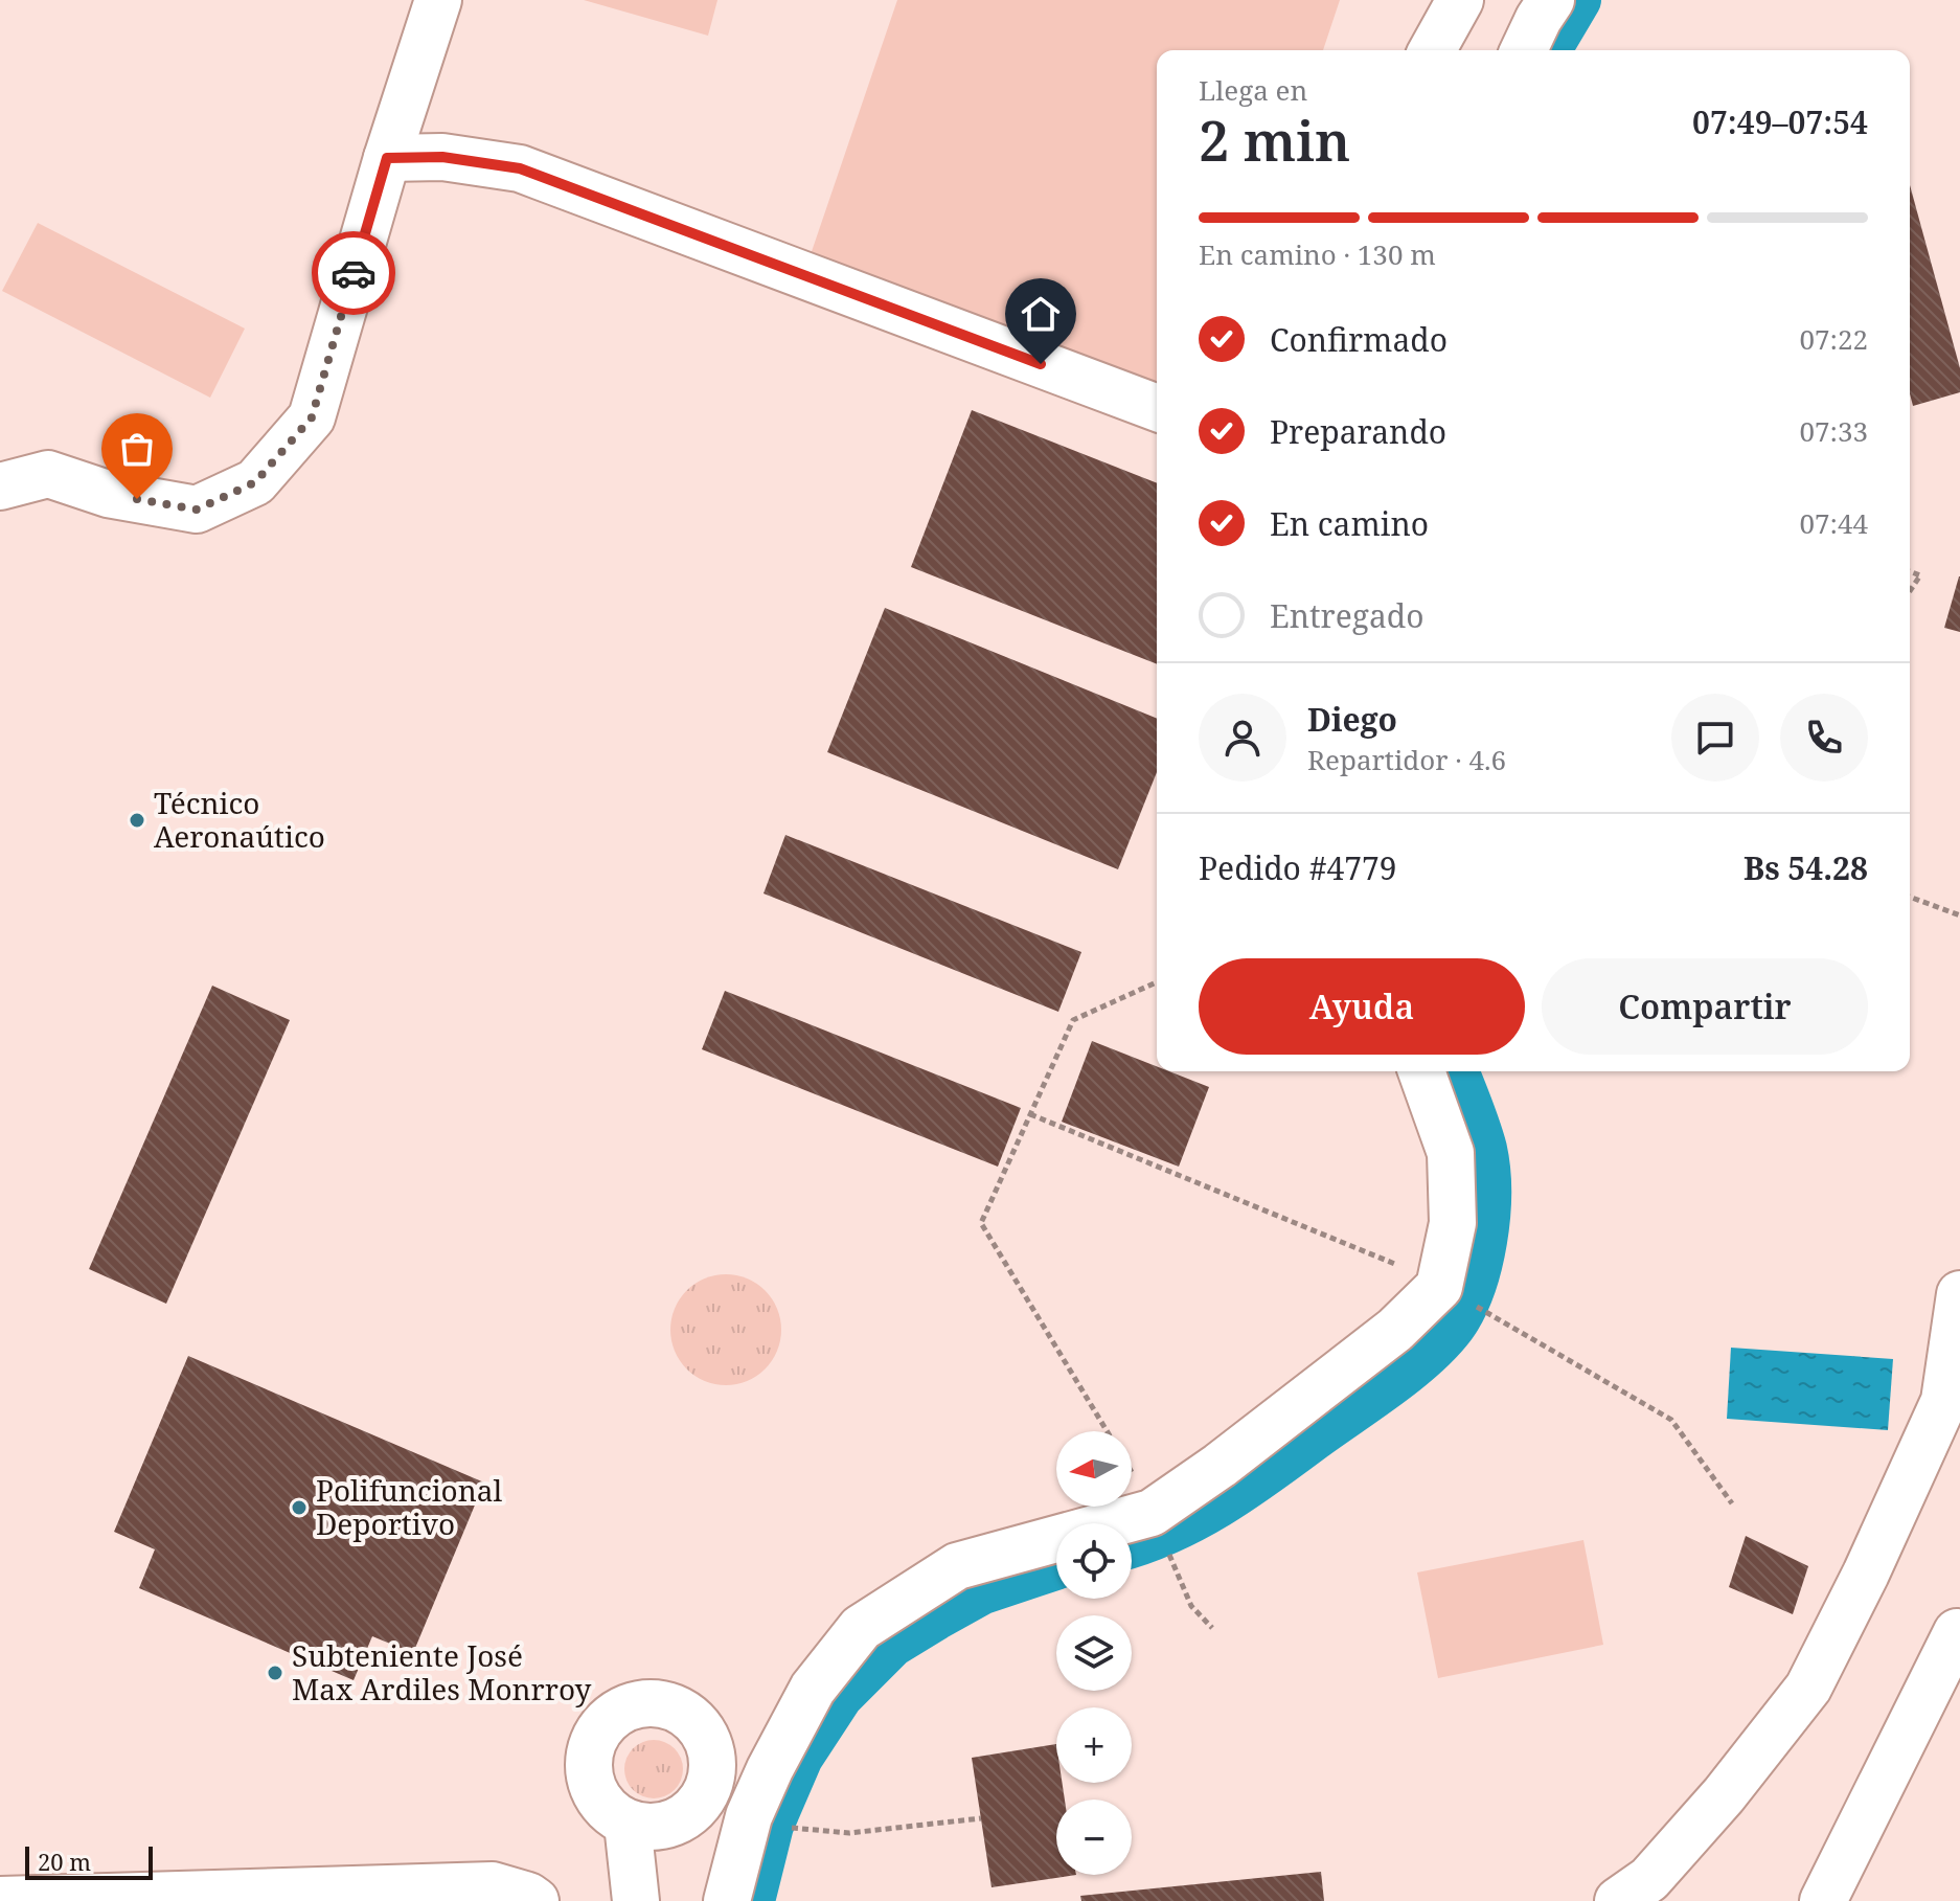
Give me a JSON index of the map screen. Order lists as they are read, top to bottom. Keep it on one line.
{"places":["Técnico Aeronaútico","Polifuncional Deportivo","Subteniente José Max Ardiles Monrroy"],"scale_bar":"20 m","north":"left","page":{"heading":["2 min","Llega en","07:49–07:54"],"panel":["Diego","Repartidor · 4.6","Pedido #4779","Bs 54.28"],"bar":"En camino · 130 m","list":[["Confirmado","07:22"],["Preparando","07:33"],["En camino","07:44"],"Entregado"],"buttons":["Ayuda","Compartir"],"map_buttons":["+","−"],"scale":"20 m"}}
